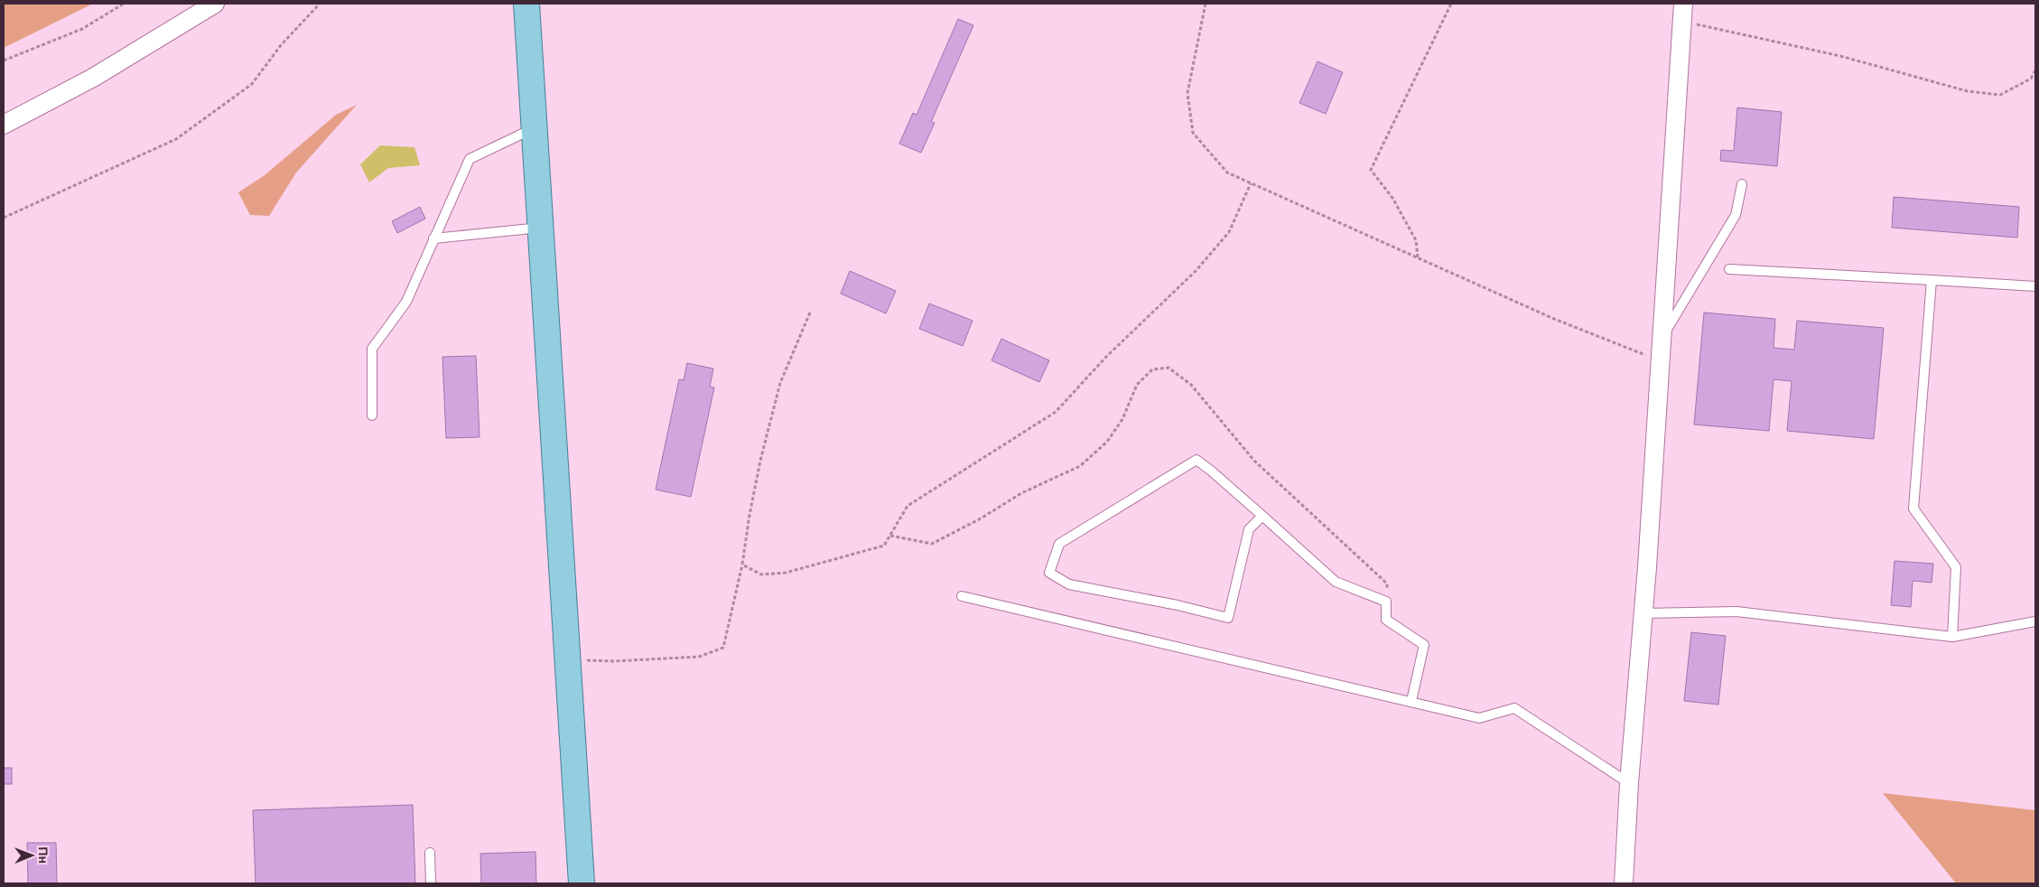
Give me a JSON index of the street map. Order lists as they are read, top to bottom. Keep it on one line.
{"north":"right"}
